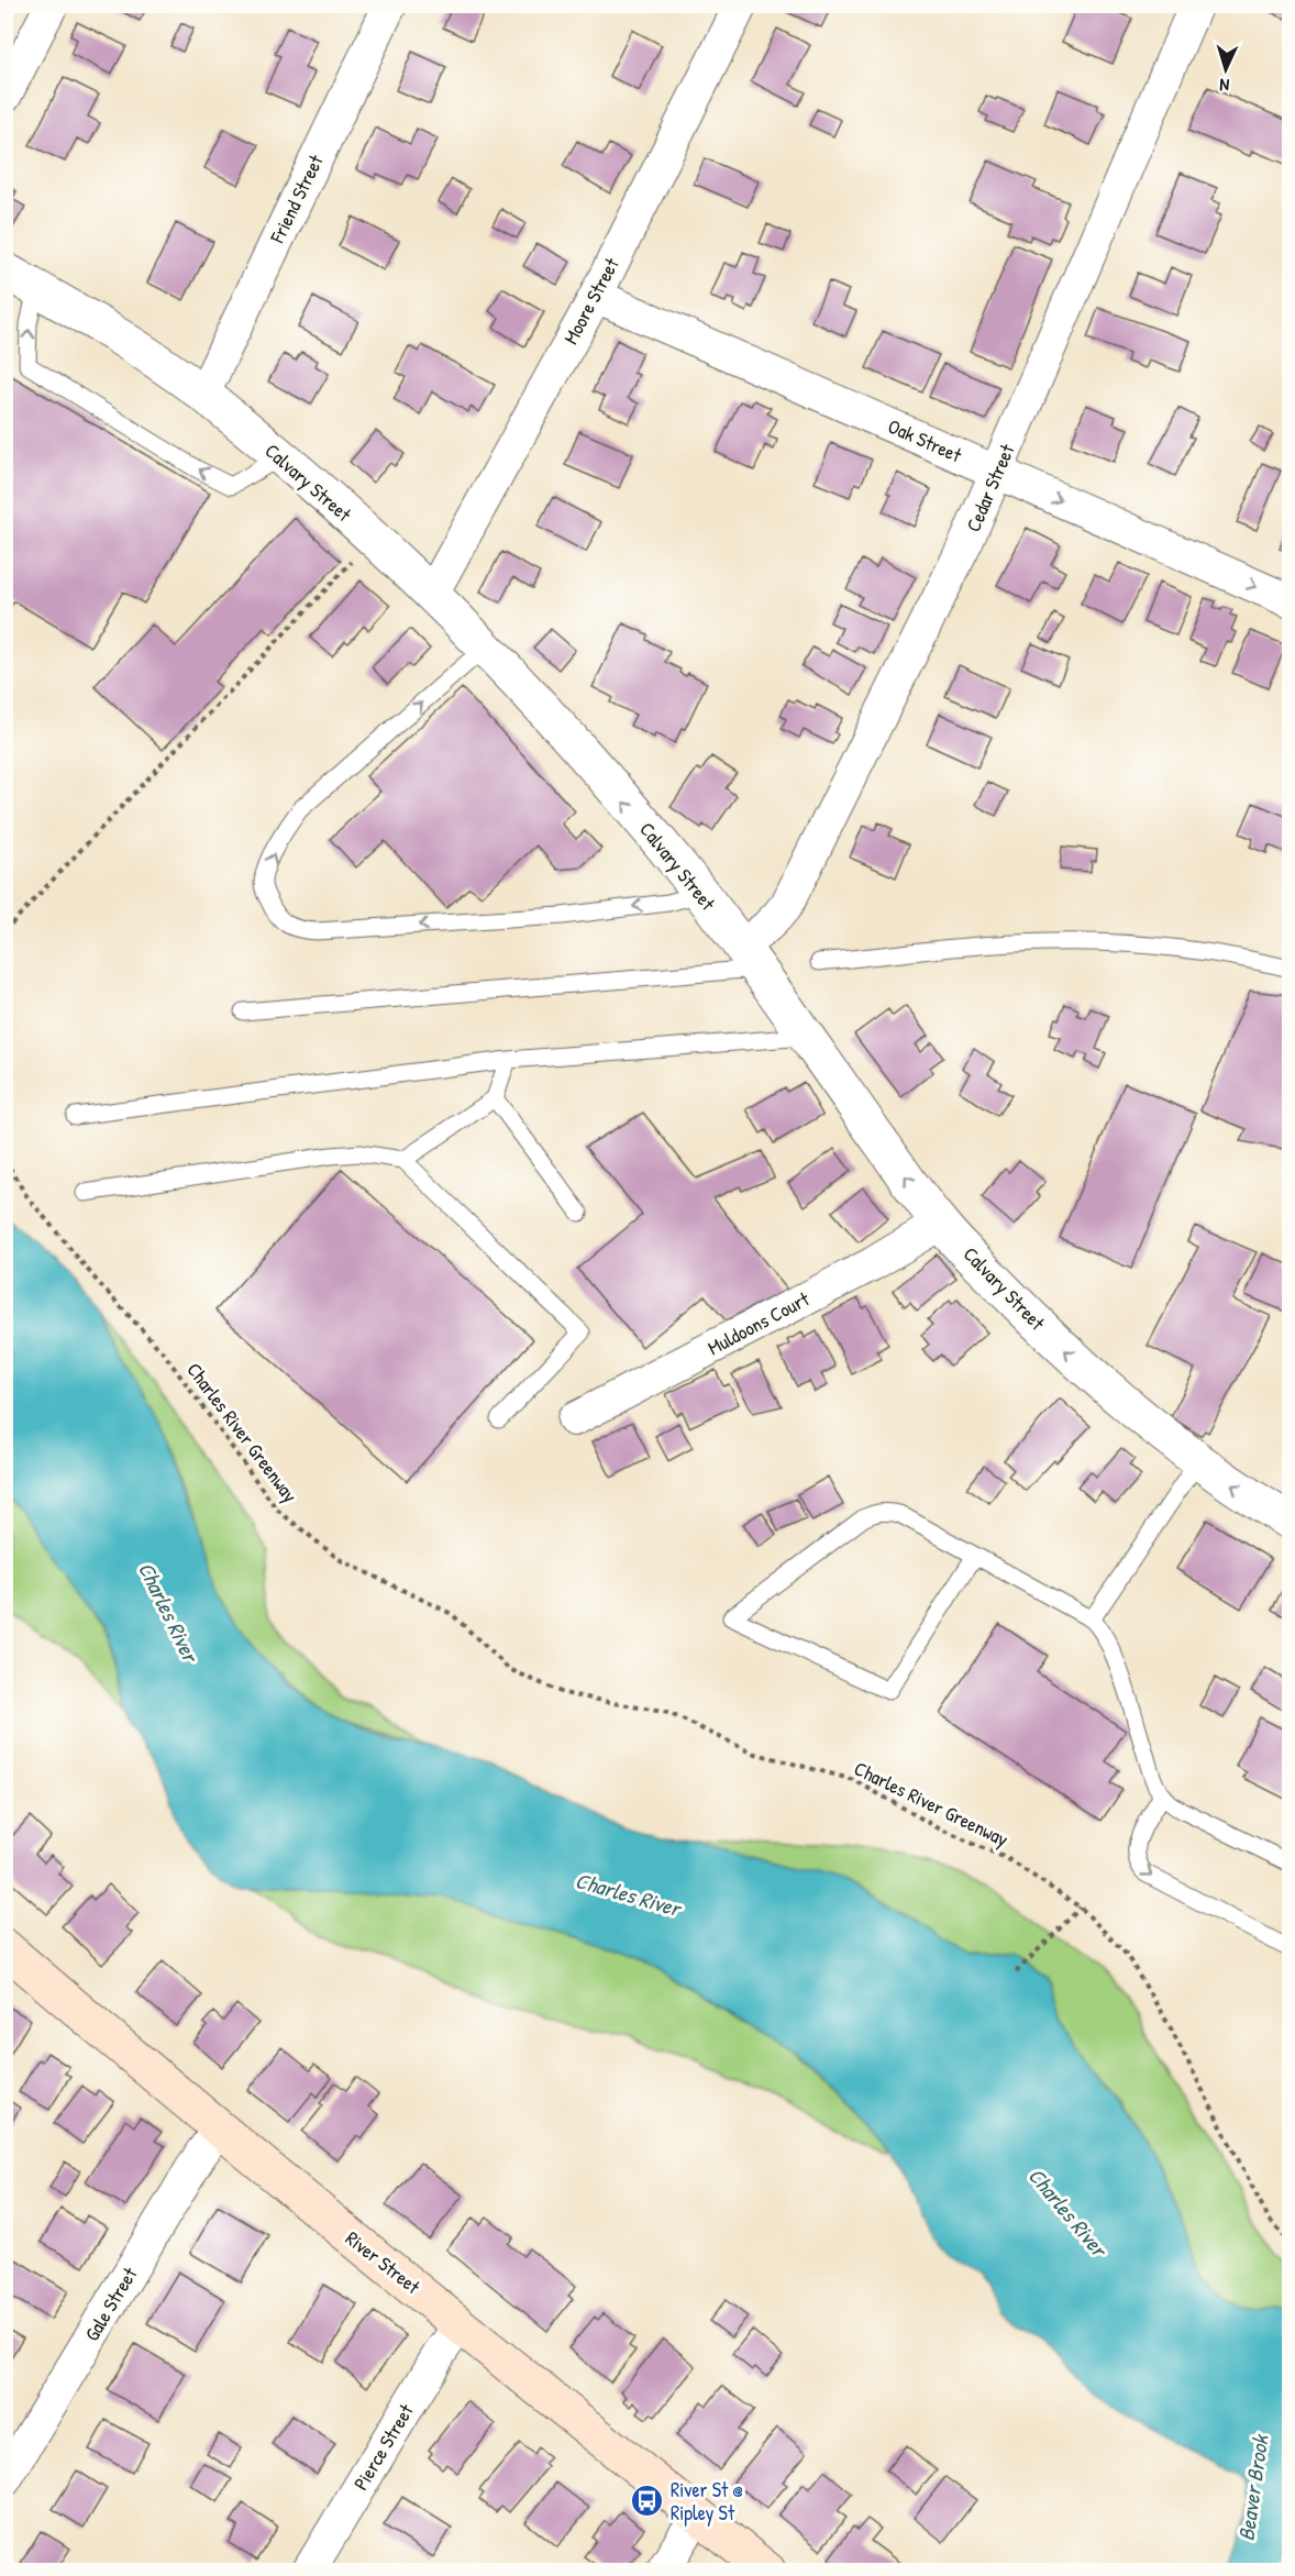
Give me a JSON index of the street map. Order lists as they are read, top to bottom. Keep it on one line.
{"streets":{"main road":["River Street"],"street":["Friend Street","Moore Street","Oak Street","Calvary Street","Cedar Street","Muldoons Court","Gale Street","Pierce Street"],"path":["Charles River Greenway"]},"crossings":[["Friend Street","Calvary Street"],["Moore Street","Oak Street"],["Moore Street","Calvary Street"],["Oak Street","Cedar Street"],["Calvary Street","Cedar Street"],["Calvary Street","Muldoons Court"],["River Street","Gale Street"],["River Street","Pierce Street"]],"one_way":["Oak Street","Calvary Street"],"water":["Charles River","Beaver Brook"],"places":{"bus stop":["River St @ Ripley St"]},"north":"bottom"}
